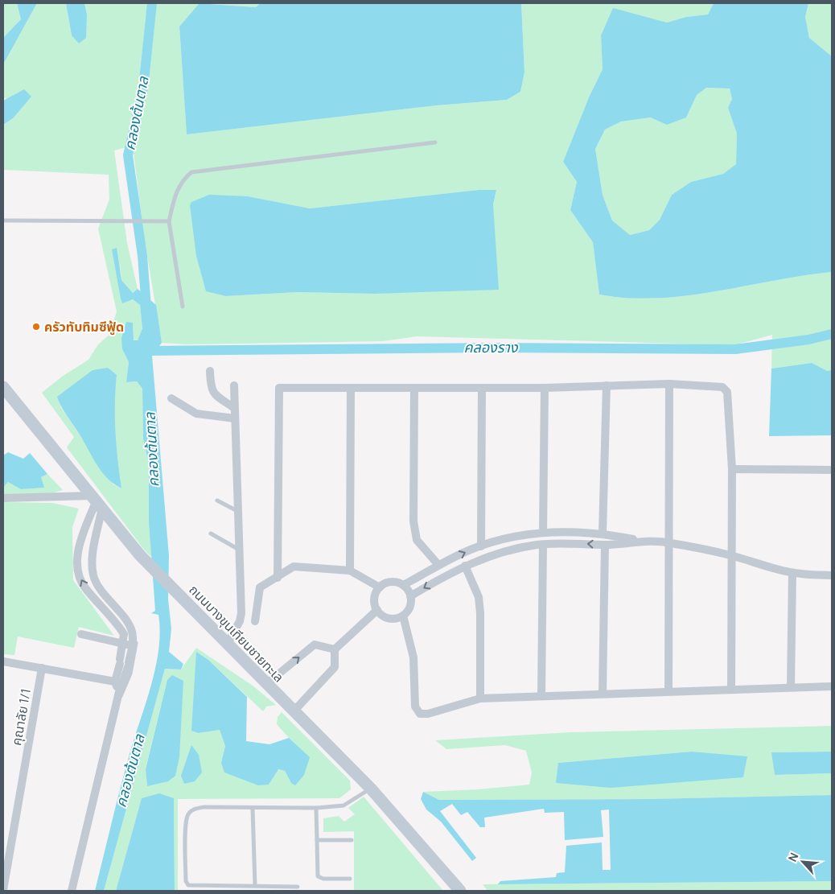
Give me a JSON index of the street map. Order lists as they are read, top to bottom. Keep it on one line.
{"streets":{"main road":["ถนนบางขุนเทียนชายทะเล"],"street":["คุณาลัย 1/1"]},"water":["คลองต้นตาล","คลองราง"],"places":["ครัวทับทิมซีฟู้ด"],"north":"top left"}
